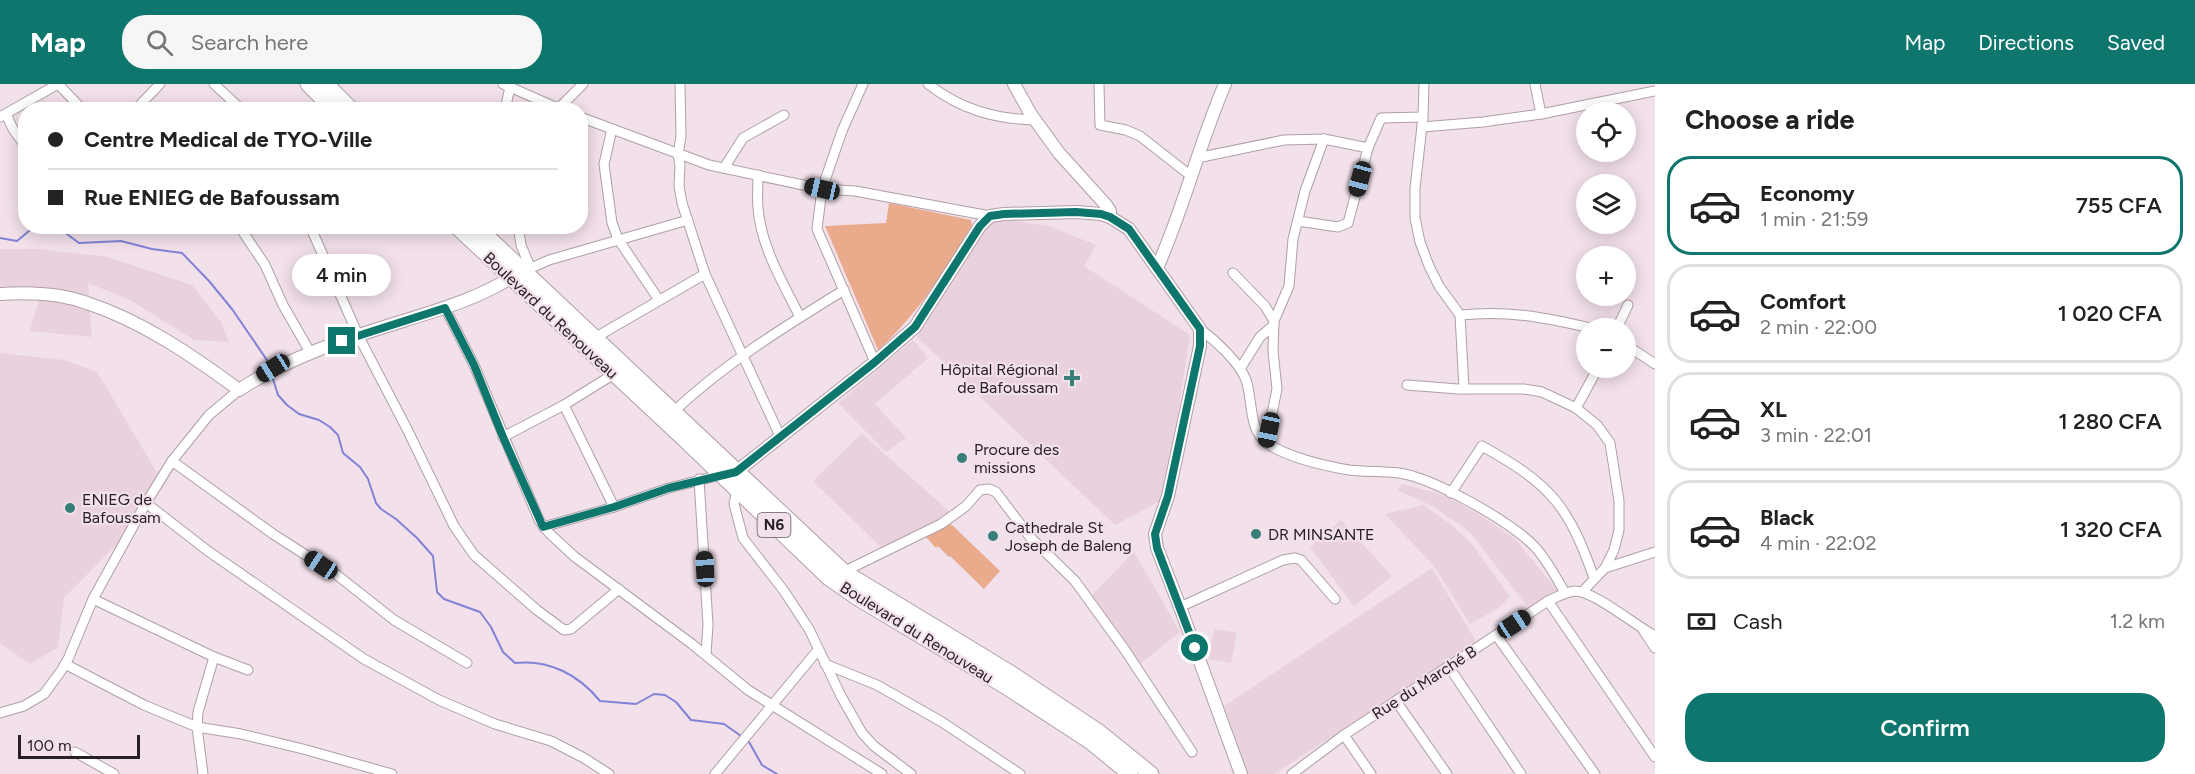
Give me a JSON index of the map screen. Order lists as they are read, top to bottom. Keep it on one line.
{"streets":{"highway":["Boulevard du Renouveau","N6"],"street":["Rue du Marché B"]},"crossings":[["Boulevard du Renouveau","N6"]],"places":{"health":["Hôpital Régional de Bafoussam"],"other":["Procure des missions","ENIEG de Bafoussam","DR MINSANTE","Cathedrale St Joseph de Baleng"]},"scale_bar":"100 m","page":{"header":"Map","search":"Search here","nav":["Map","Directions","Saved"],"heading":"Choose a ride","map_buttons":["+","−"],"banner":["Centre Medical de TYO-Ville","Rue ENIEG de Bafoussam"],"list":[{"name":"Economy","note":"1 min · 21:59","value":"755 CFA"},{"name":"Comfort","note":"2 min · 22:00","value":"1 020 CFA"},{"name":"XL","note":"3 min · 22:01","value":"1 280 CFA"},{"name":"Black","note":"4 min · 22:02","value":"1 320 CFA"}],"bubble":"4 min","pay":["Cash","1.2 km"],"buttons":"Confirm","scale":"100 m"}}
